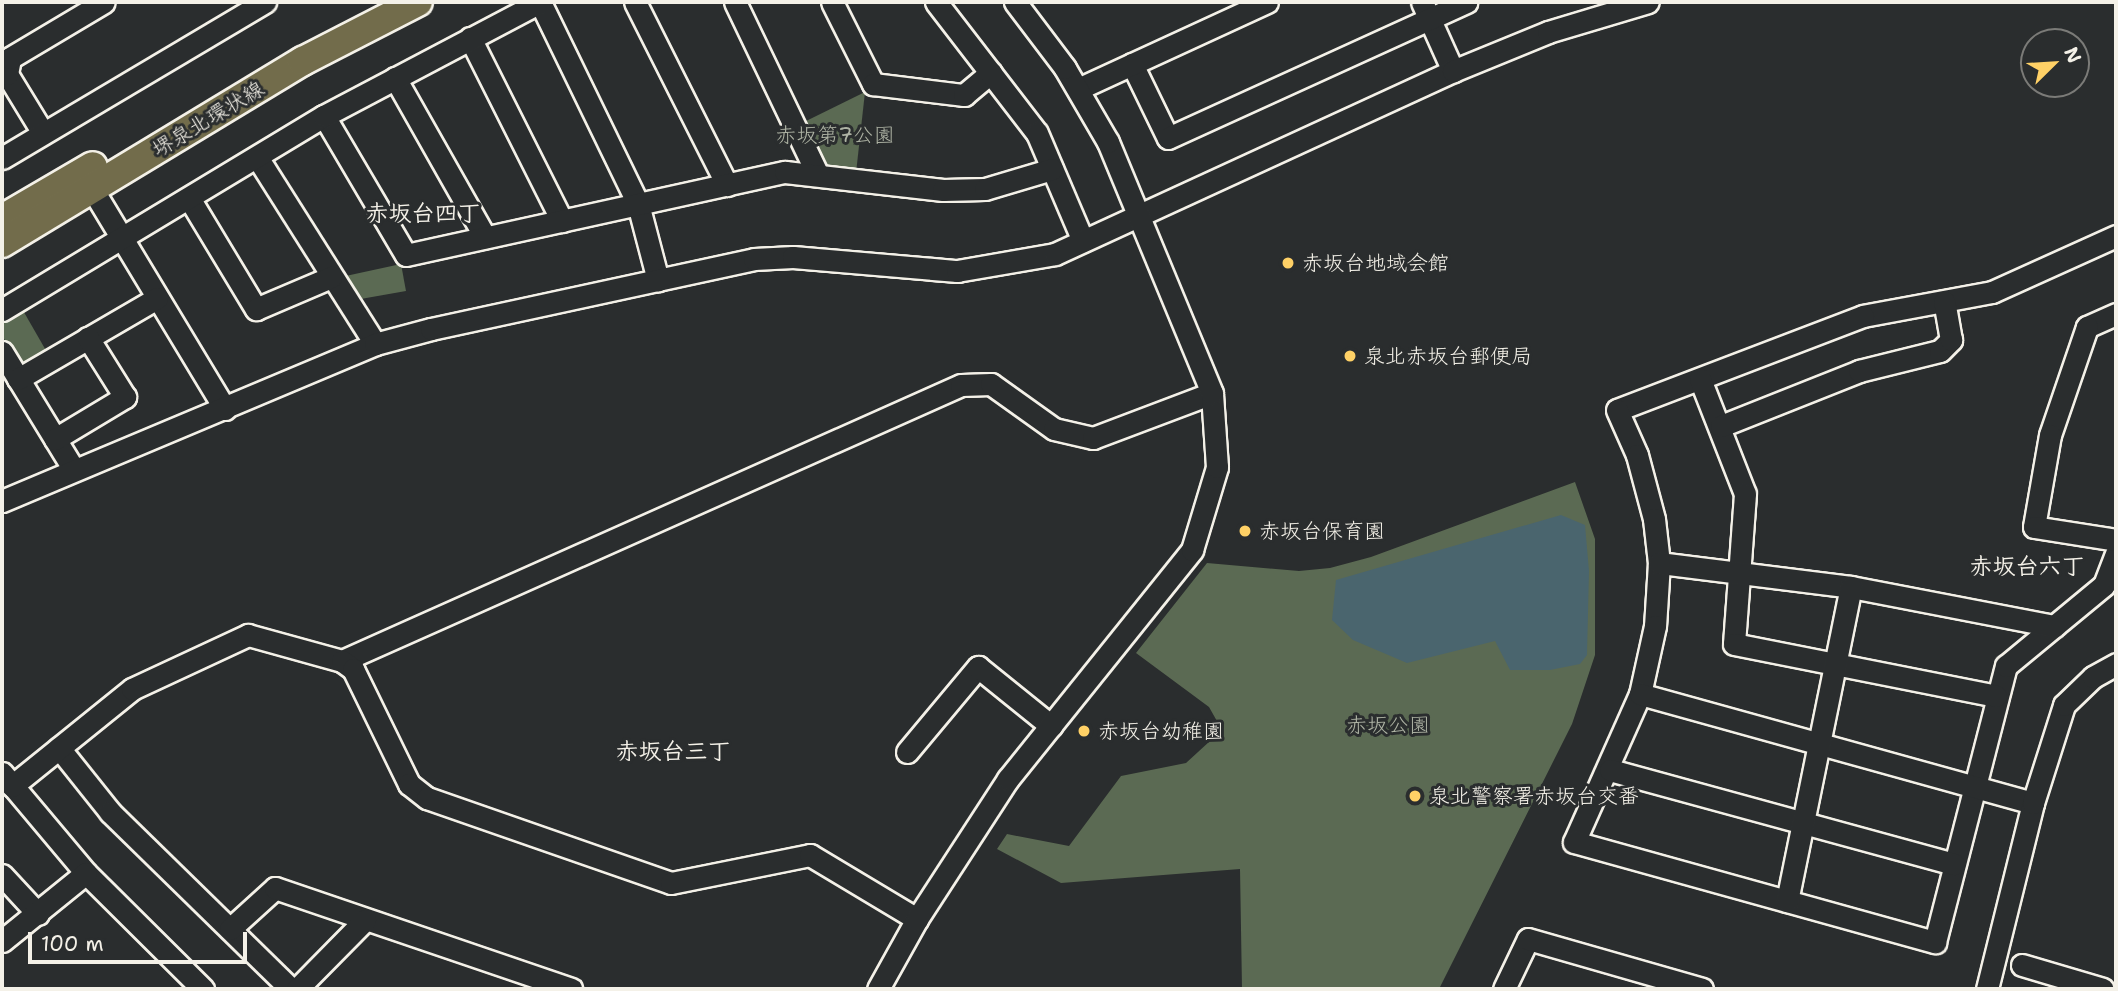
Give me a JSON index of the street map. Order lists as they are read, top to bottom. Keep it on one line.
{"streets":{"main road":["堺泉北環状線"]},"districts":["赤坂台四丁","赤坂台六丁","赤坂台三丁"],"parks":["赤坂第7公園","赤坂公園"],"places":["赤坂台地域会館","泉北赤坂台郵便局","赤坂台保育園","赤坂台幼稚園","泉北警察署赤坂台交番"],"scale_bar":"100 m","north":"top right"}
